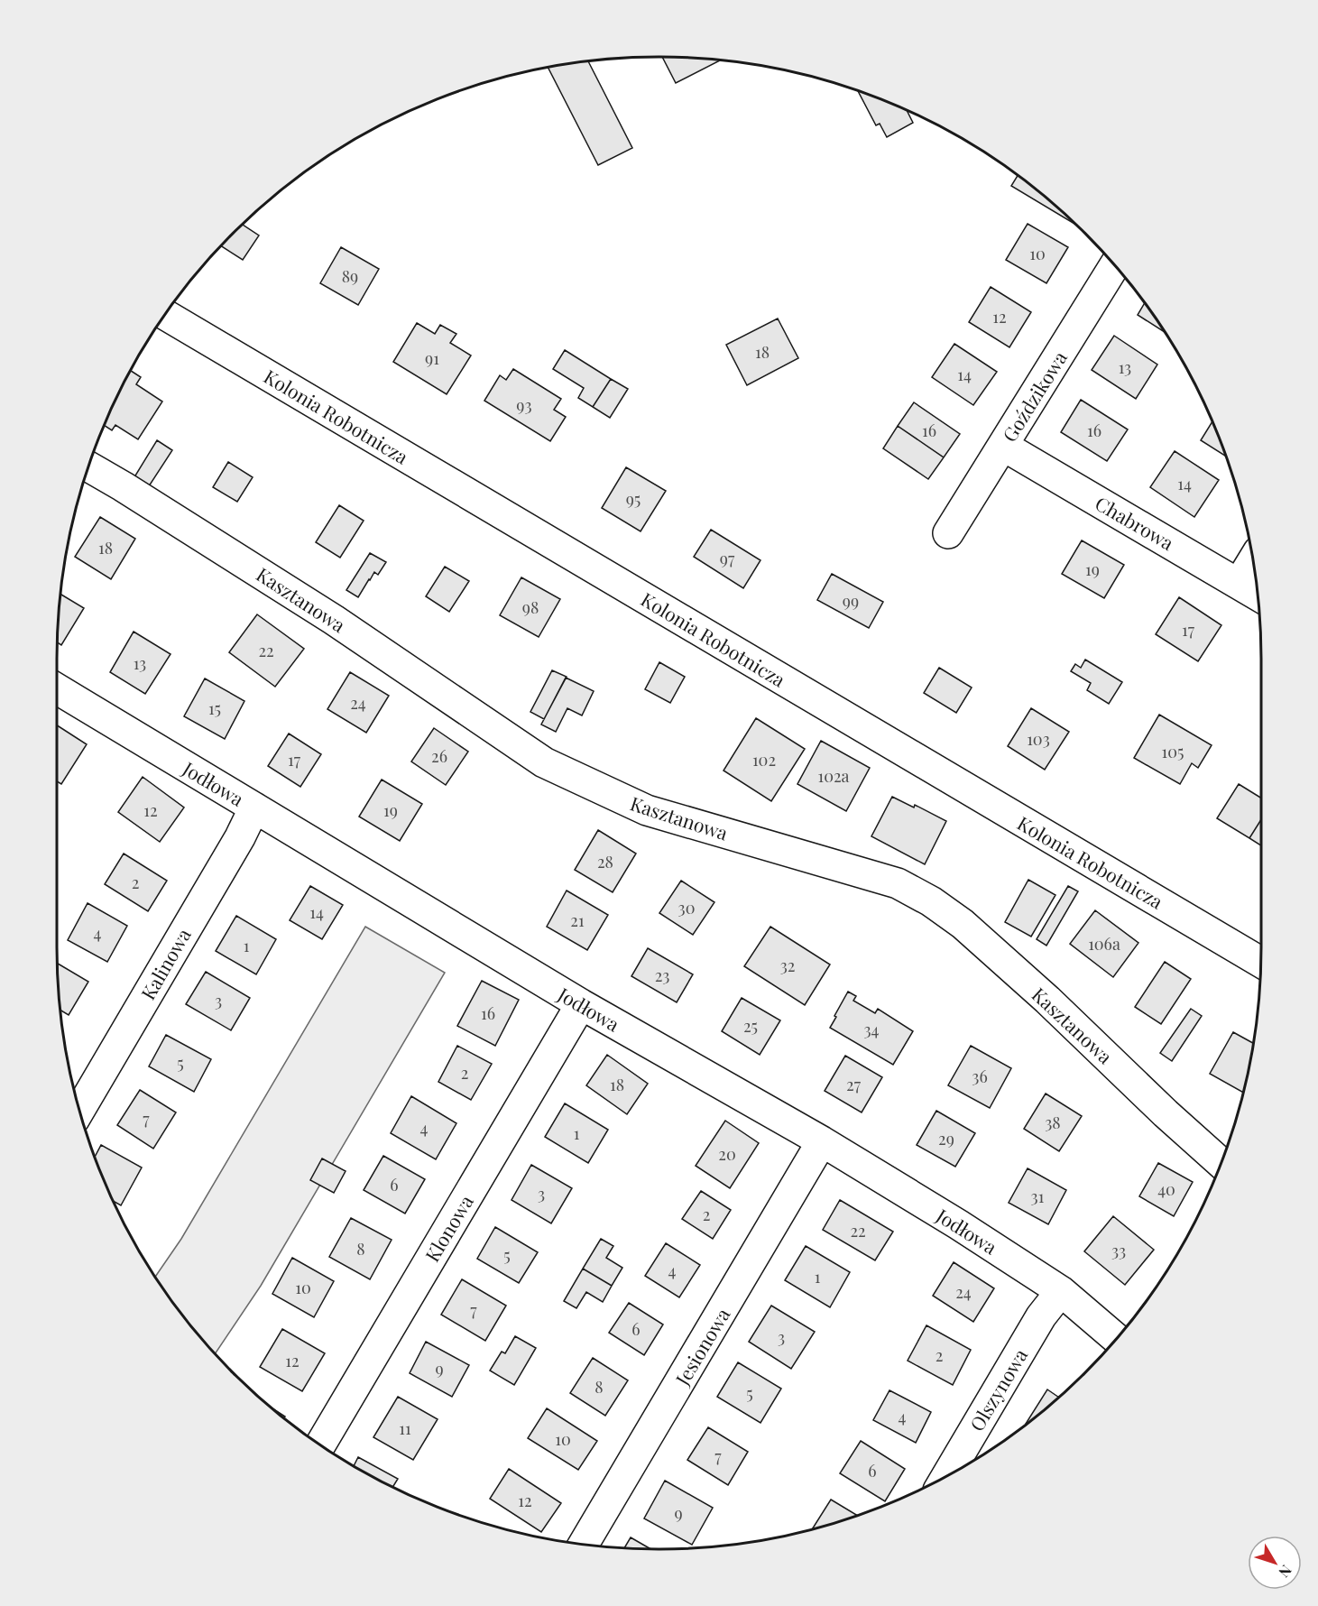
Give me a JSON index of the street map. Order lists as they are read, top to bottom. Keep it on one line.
{"streets":{"street":["Goździkowa","Kolonia Robotnicza","Chabrowa","Kasztanowa","Jodłowa","Kalinowa","Klonowa","Jesionowa","Olszynowa"]},"crossings":[["Goździkowa","Chabrowa"],["Jodłowa","Kalinowa"],["Jodłowa","Klonowa"],["Jodłowa","Jesionowa"],["Jodłowa","Olszynowa"]],"house_numbers":["10","89","12","18","91","13","14","93","16","16","14","95","18","97","19","99","98","17","22","13","24","15","103","105","26","17","102","102a","12","19","28","2","30","14","21","4","106a","1","32","23","3","16","25","34","5","2","36","18","27","7","38","4","1","29","20","6","40","3","31","2","22","8","33","5","4","1","10","24","7","6","3","2","12","9","8","5","4","11","10","7","6","12","9"],"north":"bottom right"}
